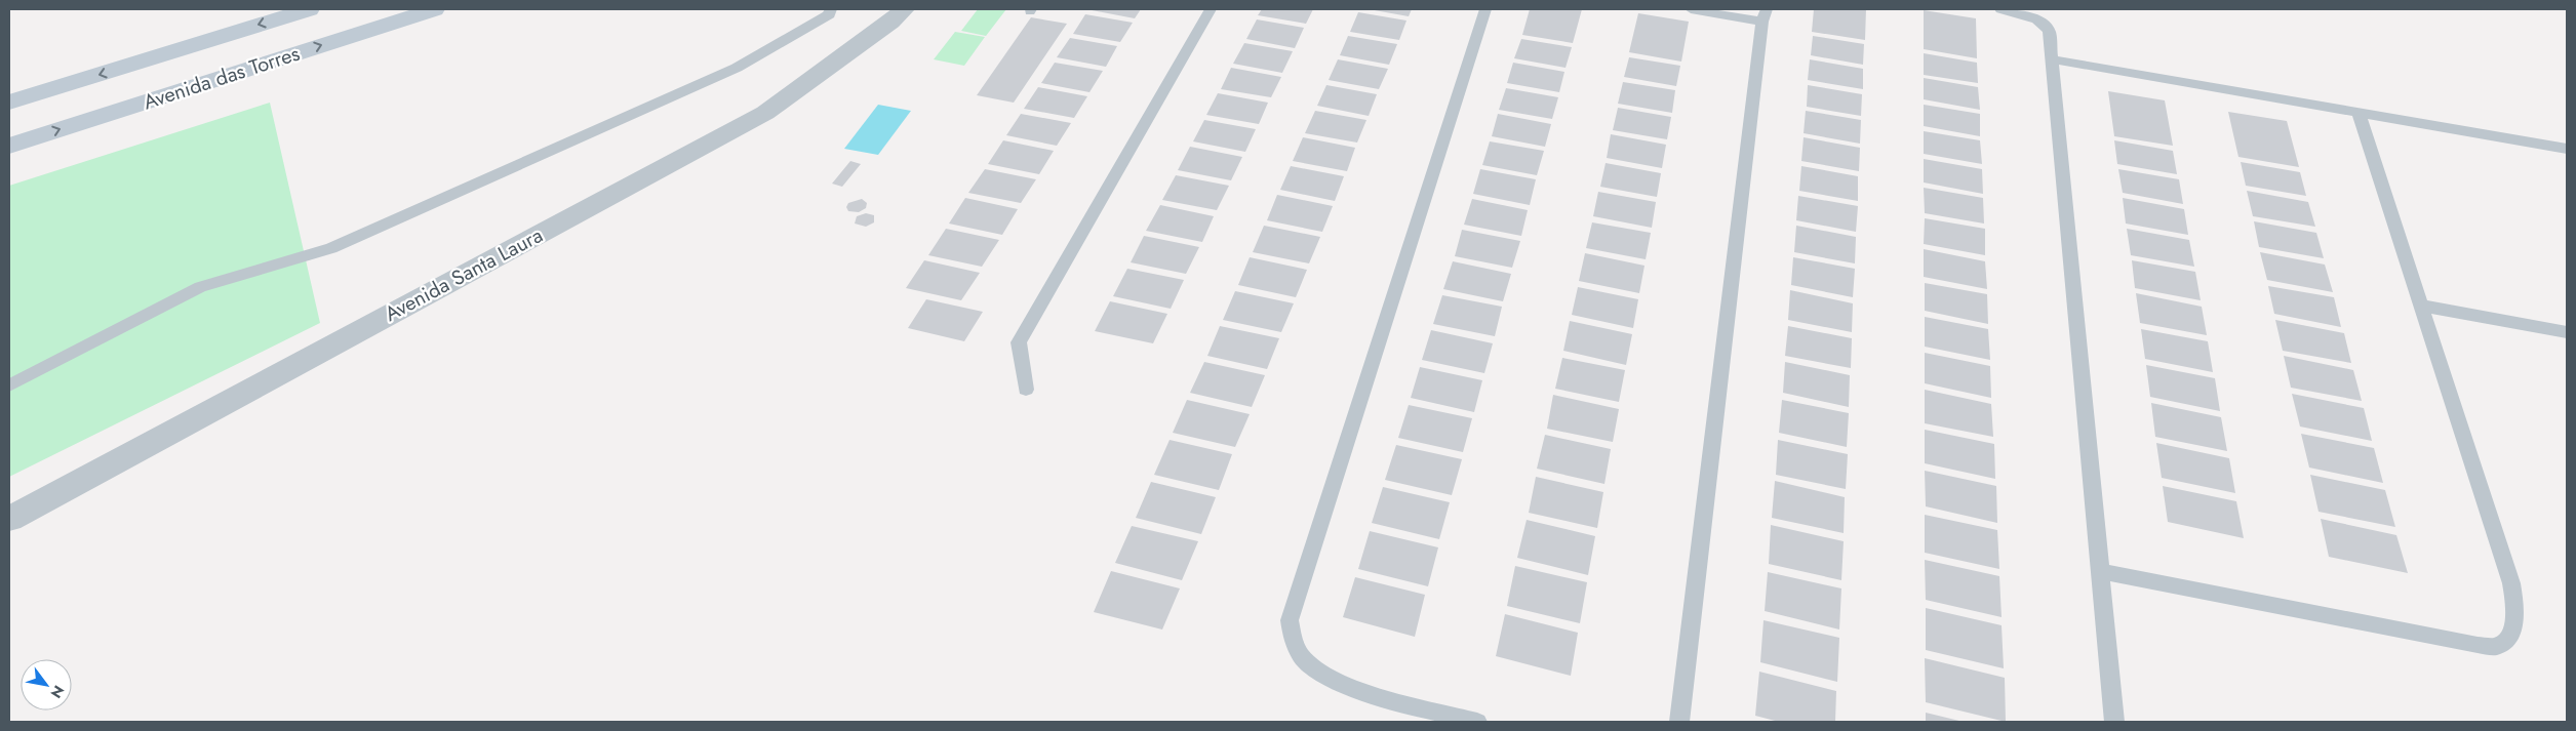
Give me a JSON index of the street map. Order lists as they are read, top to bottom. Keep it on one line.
{"streets":{"main road":["Avenida das Torres"],"street":["Avenida Santa Laura"]},"north":"bottom right"}
